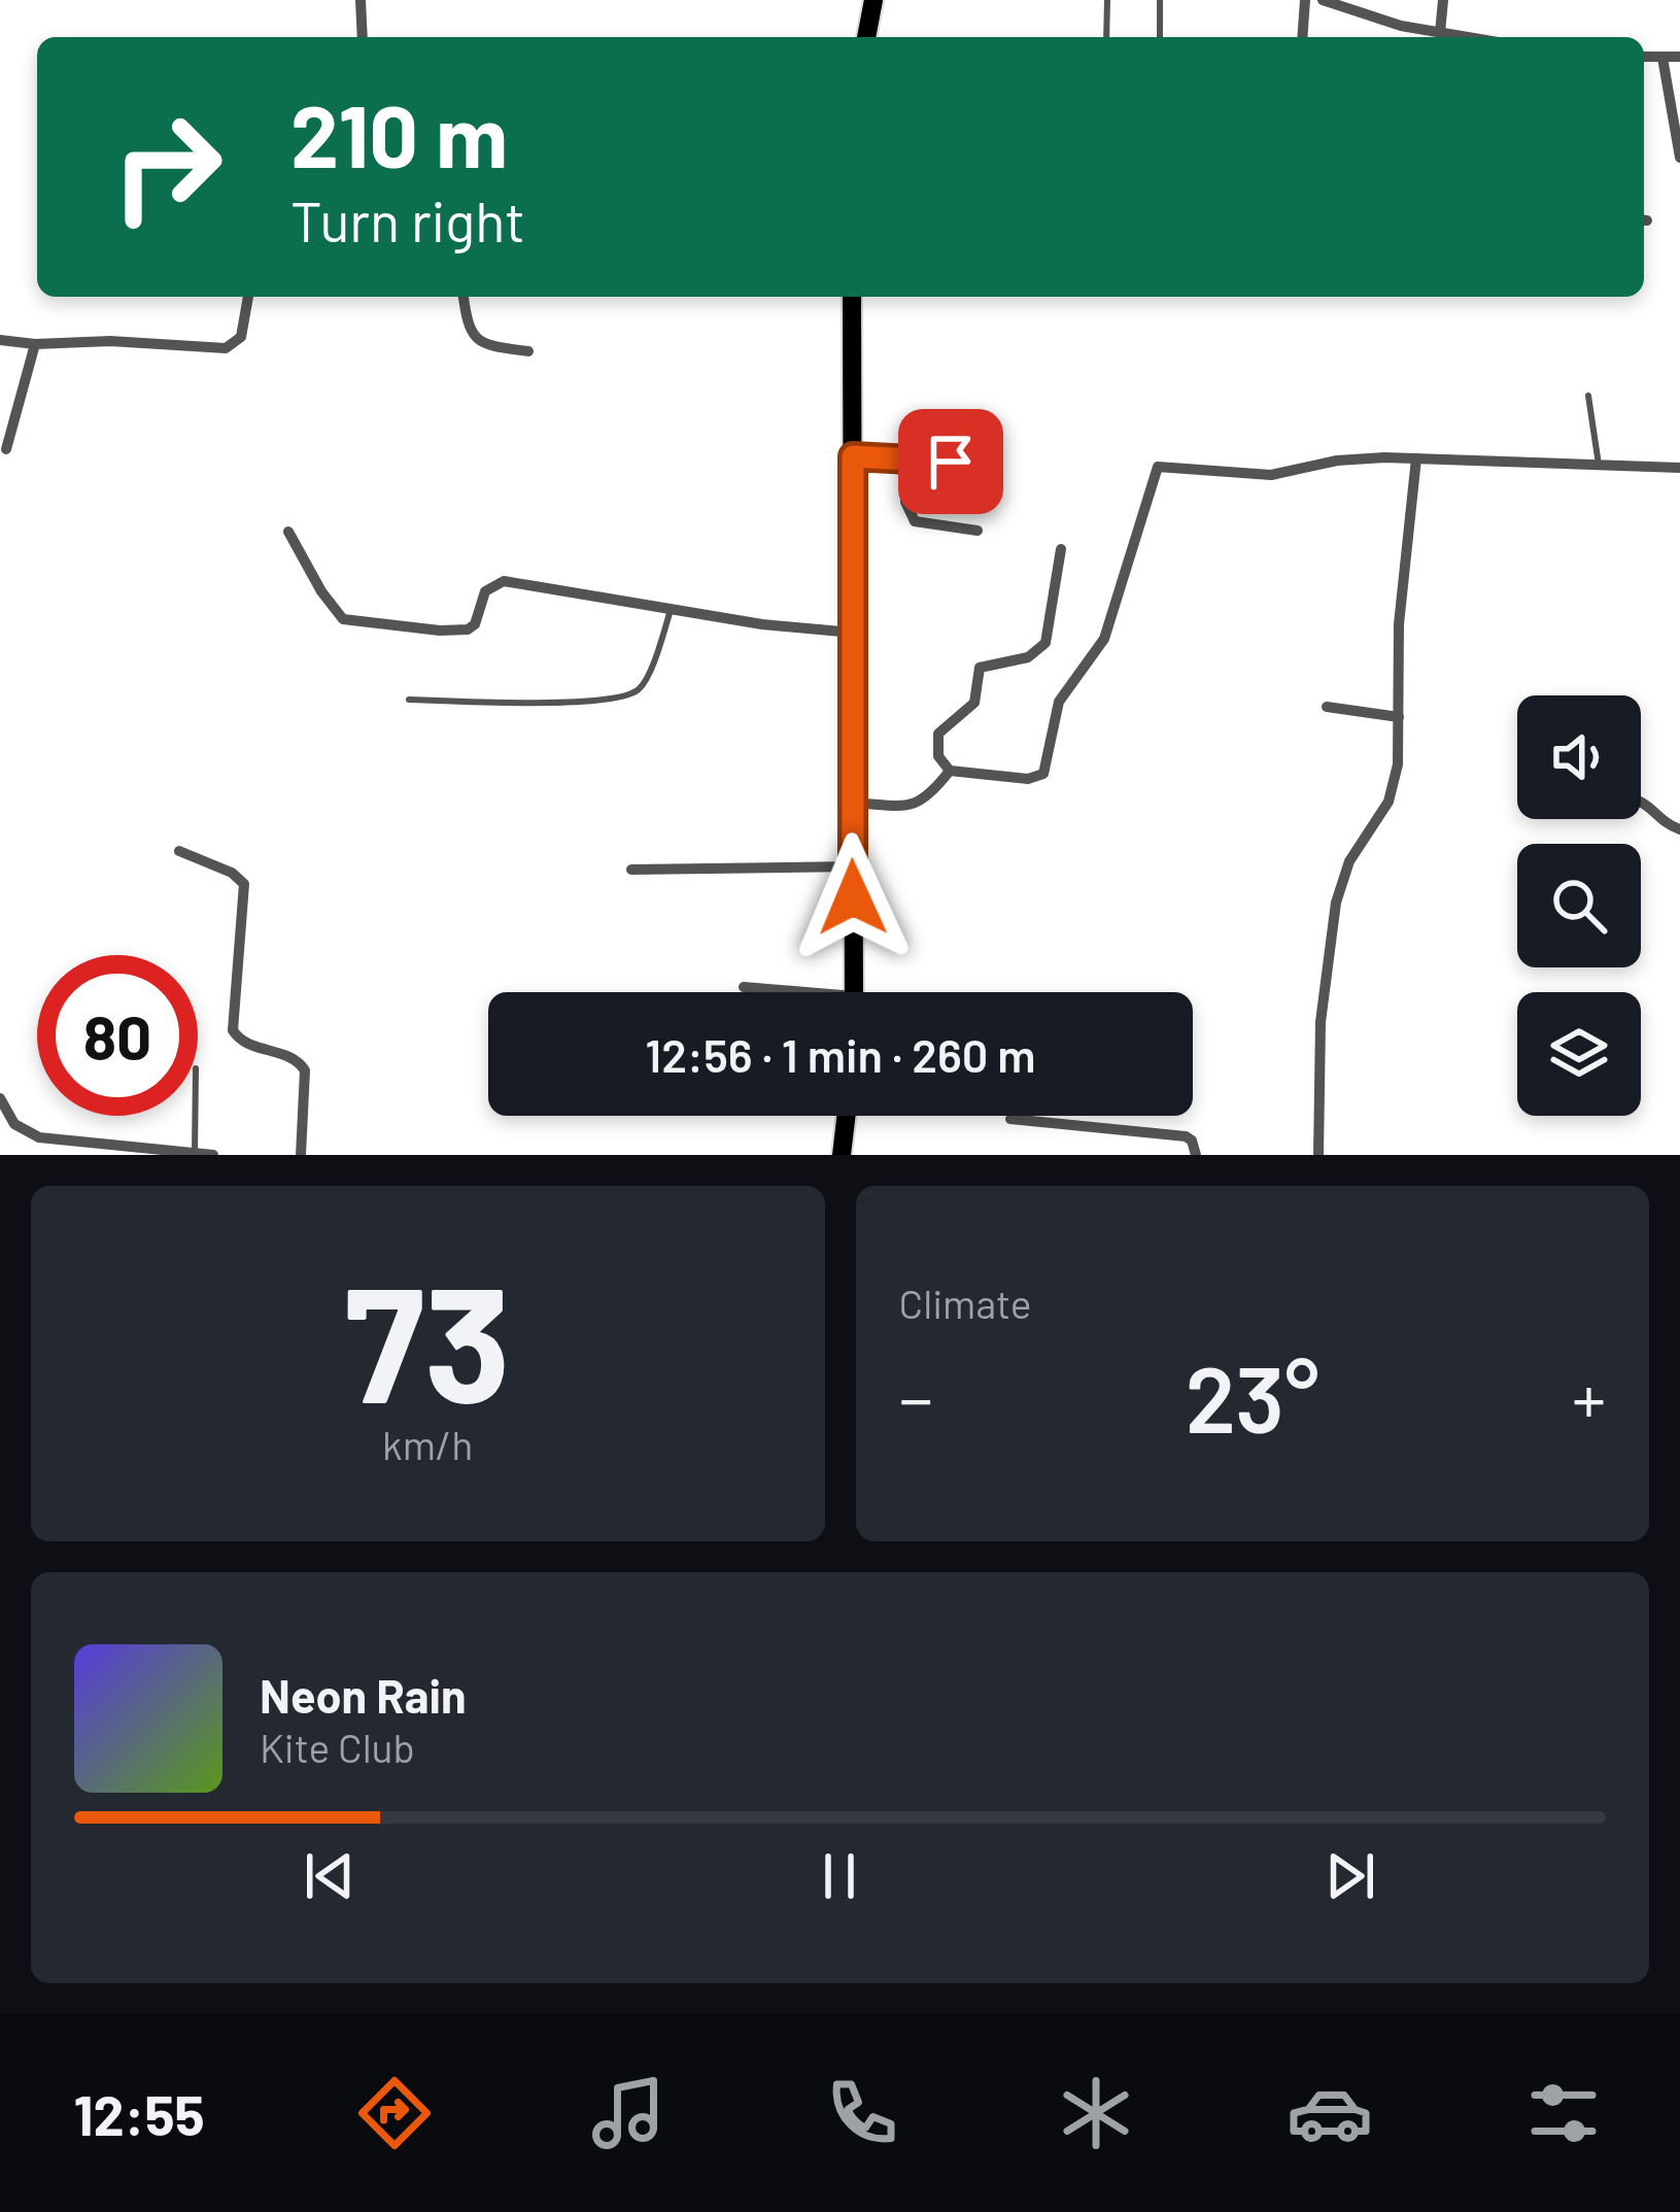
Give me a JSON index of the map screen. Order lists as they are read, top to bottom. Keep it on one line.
{"page":{"turn":["210 m","Turn right"],"limit":"80","trip":"12:56 · 1 min · 260 m","tile":[["73","km/h"],"Climate"],"heat":["−","23°","+"],"song":["Neon Rain","Kite Club"],"tabs":"12:55"}}
